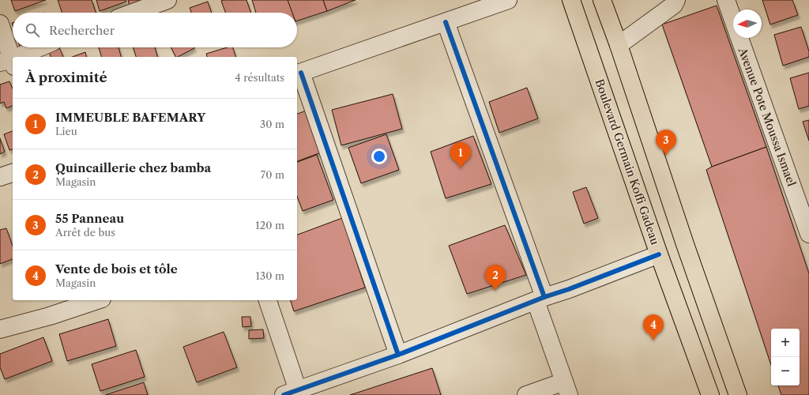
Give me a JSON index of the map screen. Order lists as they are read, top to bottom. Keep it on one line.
{"streets":{"main road":["Boulevard Germain Koffi Gadeau"],"street":["Avenue Pote Moussa Ismael"]},"north":"left","page":{"search":"Rechercher","heading":["À proximité","4 résultats"],"list":[{"mark":"1","name":"IMMEUBLE BAFEMARY","note":"Lieu","value":"30 m"},{"mark":"2","name":"Quincaillerie chez bamba","note":"Magasin","value":"70 m"},{"mark":"3","name":"55 Panneau","note":"Arrêt de bus","value":"120 m"},{"mark":"4","name":"Vente de bois et tôle","note":"Magasin","value":"130 m"}],"pins":["3","1","2","4"],"map_buttons":["+","−"]}}
